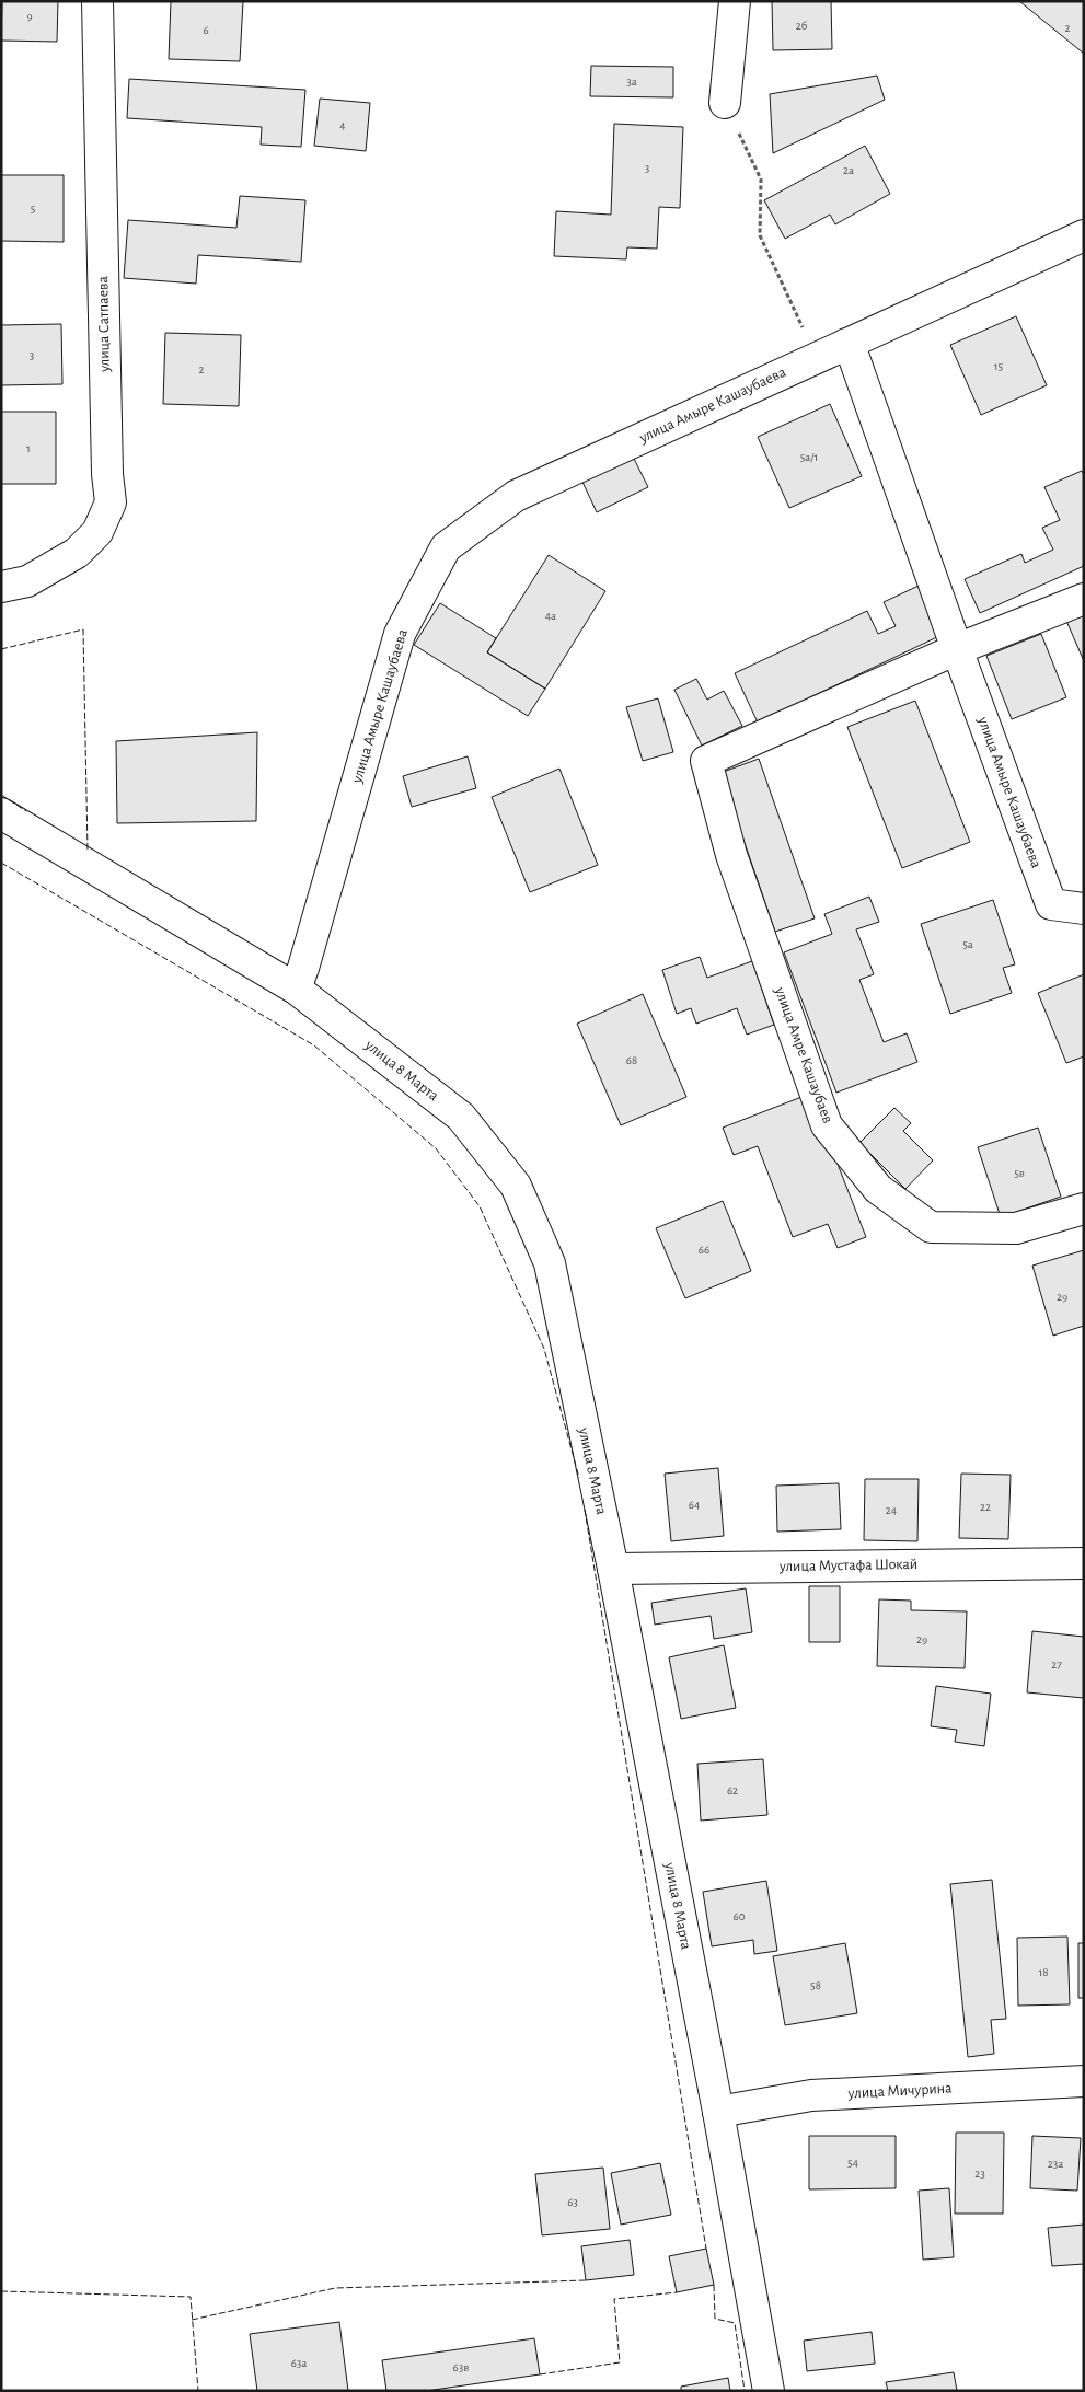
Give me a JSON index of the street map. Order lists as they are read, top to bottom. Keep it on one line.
{"streets":{"street":["улица Сатпаева","улица Амыре Кашаубаева","улица Амре Кашаубаев","улица 8 Марта","улица Мустафа Шокай","улица Мичурина"]},"crossings":[["улица Амыре Кашаубаева","улица Амре Кашаубаев"],["улица Амыре Кашаубаева","улица 8 Марта"],["улица 8 Марта","улица Мустафа Шокай"],["улица 8 Марта","улица Мичурина"]],"house_numbers":["9","2б","2","6","3а","4","3","2а","5","3","15","2","1","5а/1","4а","5а","68","5в","66","29","64","22","24","29","27","62","60","18","58","54","23а","23","63","63а","63в"]}
